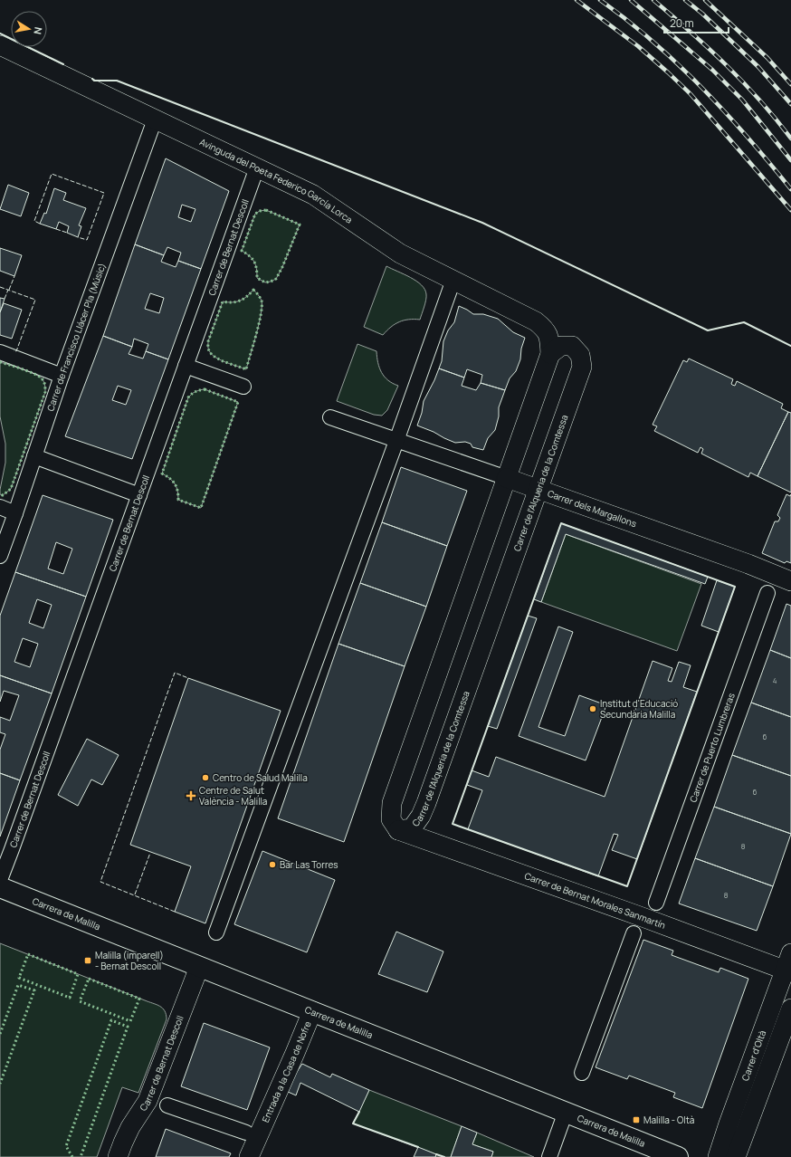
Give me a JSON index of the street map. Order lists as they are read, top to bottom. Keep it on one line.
{"streets":{"street":["Avinguda del Poeta Federico García Lorca","Carrer de Bernat Descoll","Carrer de Francisco Llácer Pla (Músic)","Carrer de l'Alqueria de la Comtessa","Carrer dels Margallons","Carrer de Puerto Lumbreras","Carrer de Bernat Morales Sanmartín","Carrera de Malilla","Carrer d'Oltà","Entrada a la Casa de Nofre"]},"crossings":[["Avinguda del Poeta Federico García Lorca","Carrer de Bernat Descoll"],["Avinguda del Poeta Federico García Lorca","Carrer de Francisco Llácer Pla (Músic)"],["Avinguda del Poeta Federico García Lorca","Carrer de l'Alqueria de la Comtessa"],["Carrer de Bernat Descoll","Carrera de Malilla"],["Carrer de l'Alqueria de la Comtessa","Carrer dels Margallons"],["Carrer de l'Alqueria de la Comtessa","Carrer de Bernat Morales Sanmartín"],["Carrer de Bernat Morales Sanmartín","Carrer d'Oltà"],["Carrera de Malilla","Entrada a la Casa de Nofre"]],"places":{"other":["Institut d'Educació Secundària Malilla","Centro de Salud Malilla","Bar Las Torres"],"health":["Centre de Salut València - Malilla"],"transit":["Malilla (imparell) - Bernat Descoll","Malilla - Oltà"]},"house_numbers":["4","6","6","8","8"],"scale_bar":"20 m","north":"right"}
